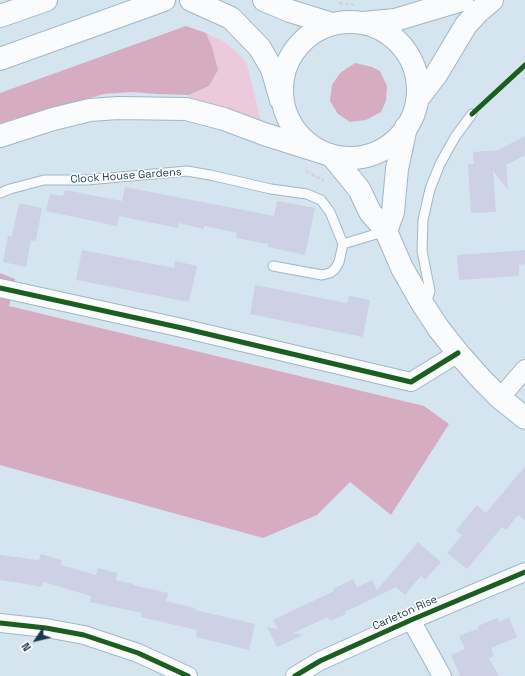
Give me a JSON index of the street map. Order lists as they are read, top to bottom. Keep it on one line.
{"streets":{"street":["Carleton Rise"],"lane":["Clock House Gardens"]},"north":"bottom left"}
